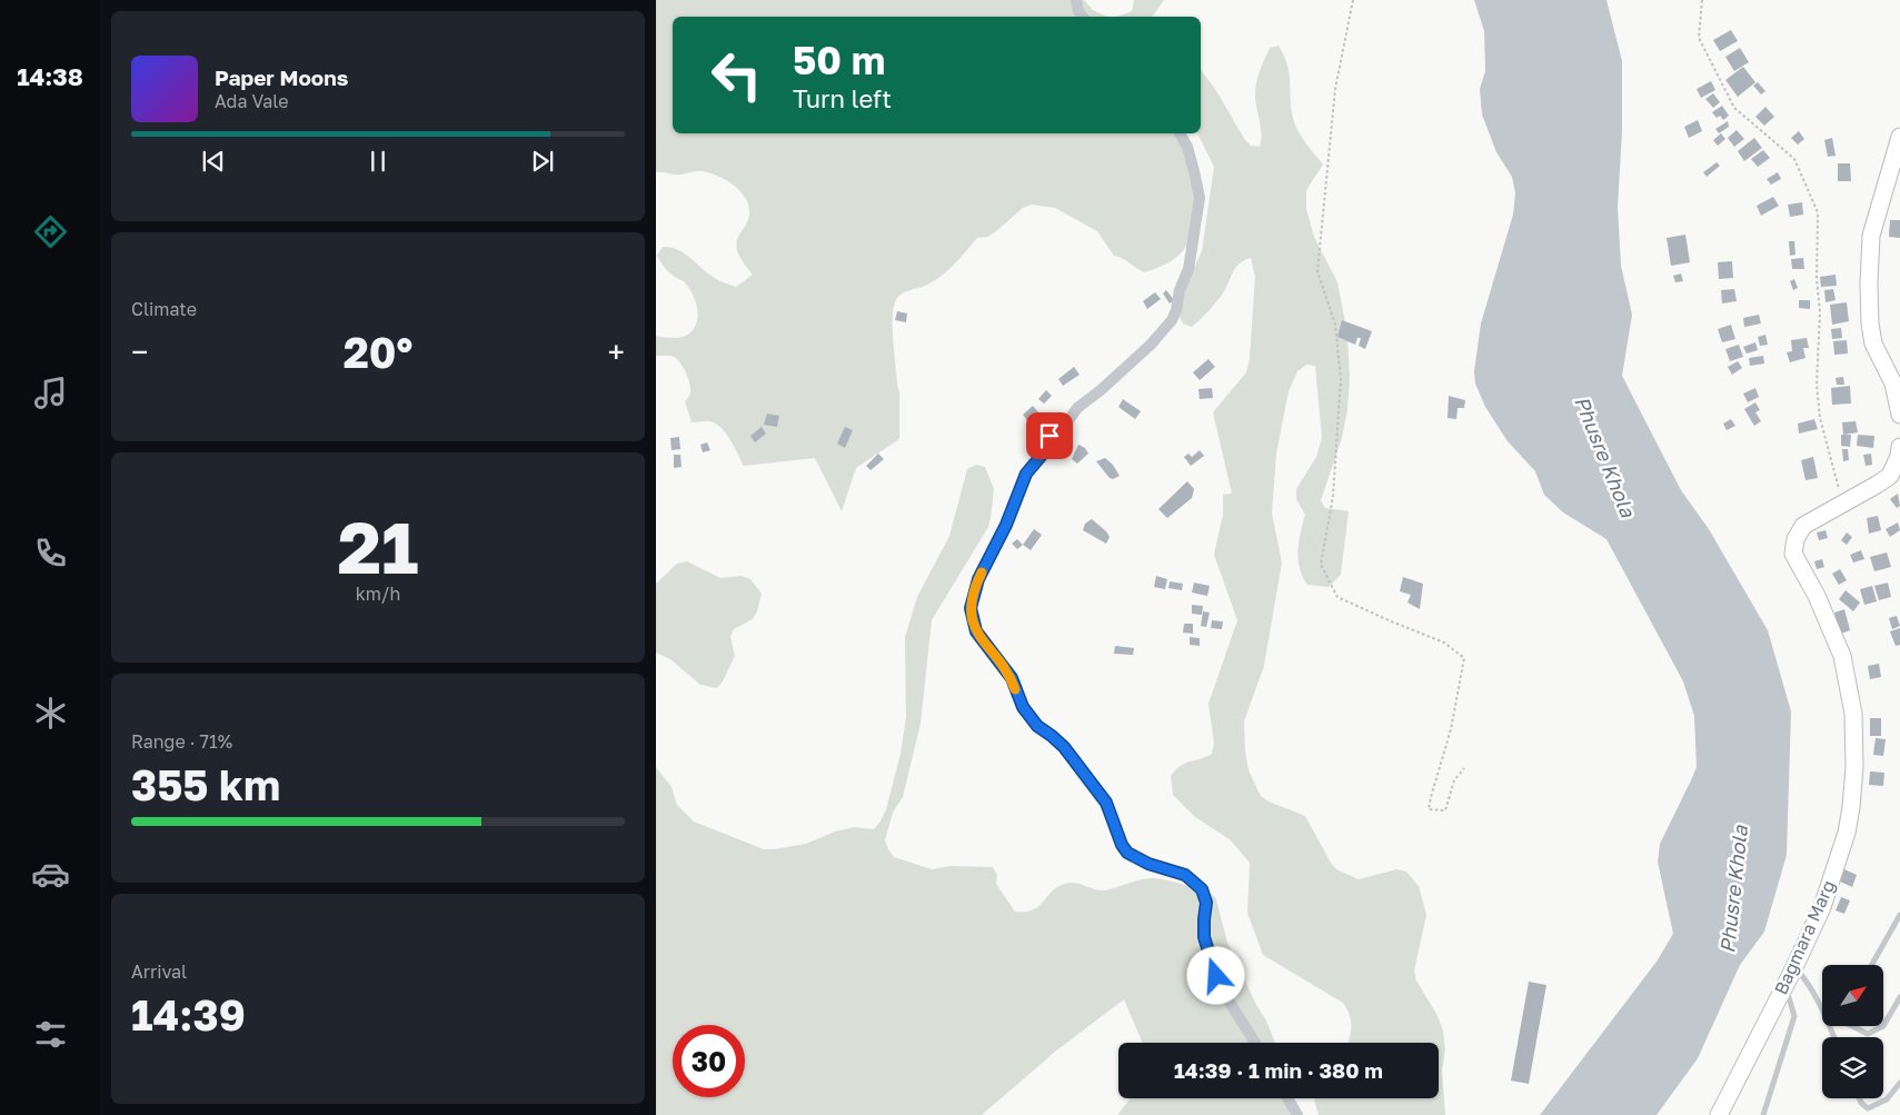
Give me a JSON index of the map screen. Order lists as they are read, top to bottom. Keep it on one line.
{"streets":{"main road":["Bagmara Marg"]},"water":["Phusre Khola"],"north":"top right","page":{"tabs":"14:38","turn":["50 m","Turn left"],"song":["Paper Moons","Ada Vale"],"tile":["Climate",["21","km/h"],["Range · 71%","355 km"],["Arrival","14:39"]],"heat":["−","20°","+"],"limit":"30","trip":"14:39 · 1 min · 380 m"}}
